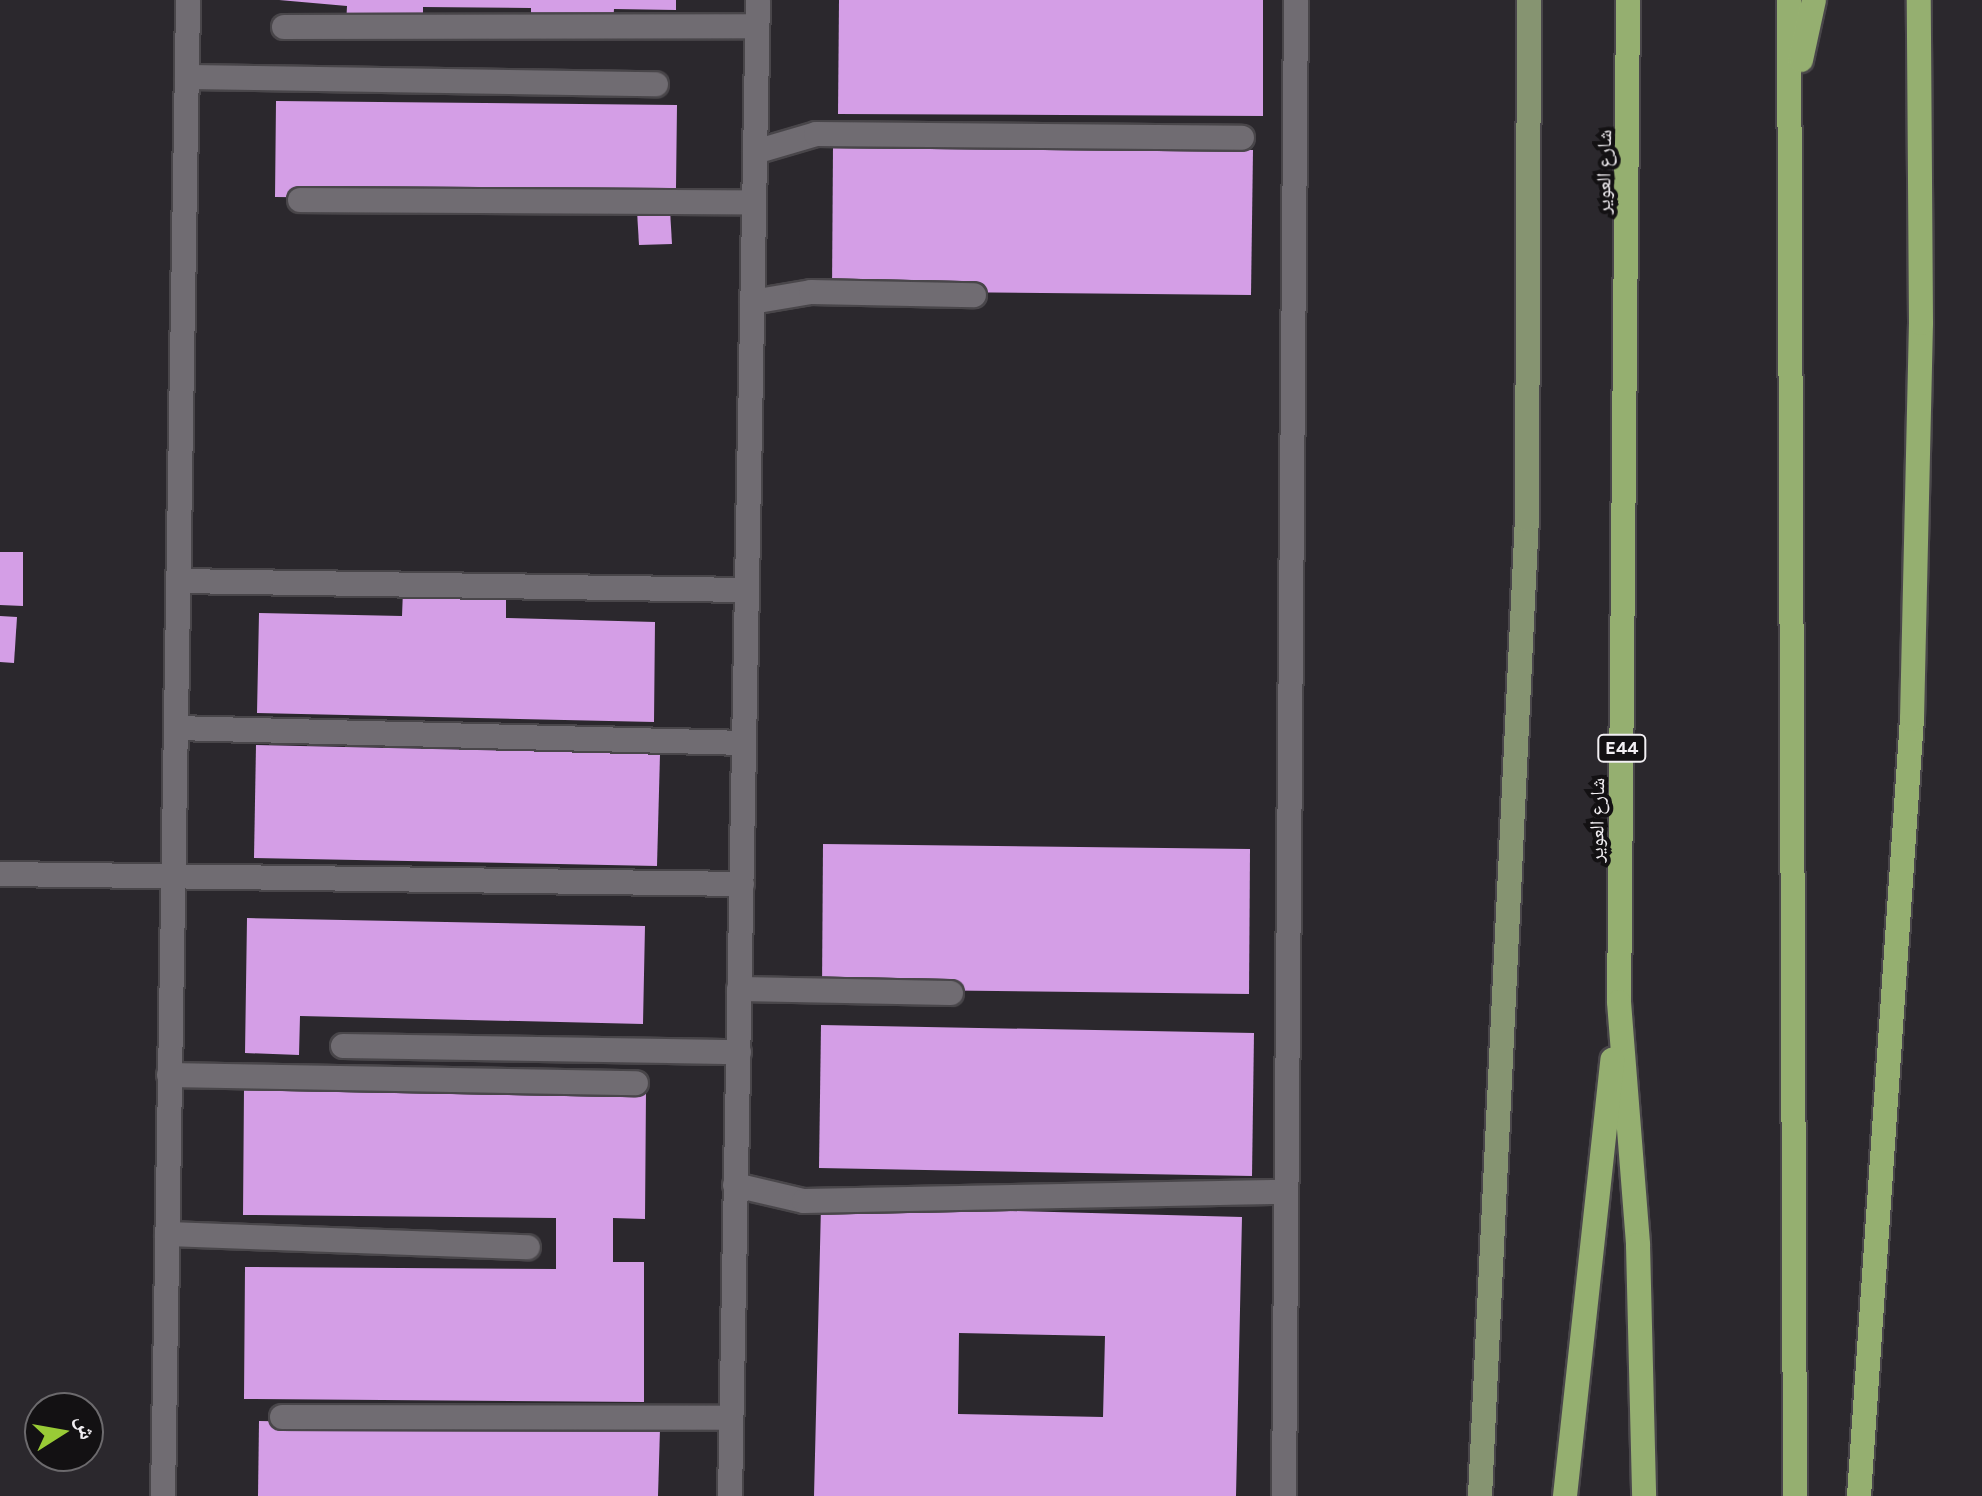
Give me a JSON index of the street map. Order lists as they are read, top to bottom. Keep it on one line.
{"streets":{"highway":["شارع العوير","E44"]},"north":"right"}
